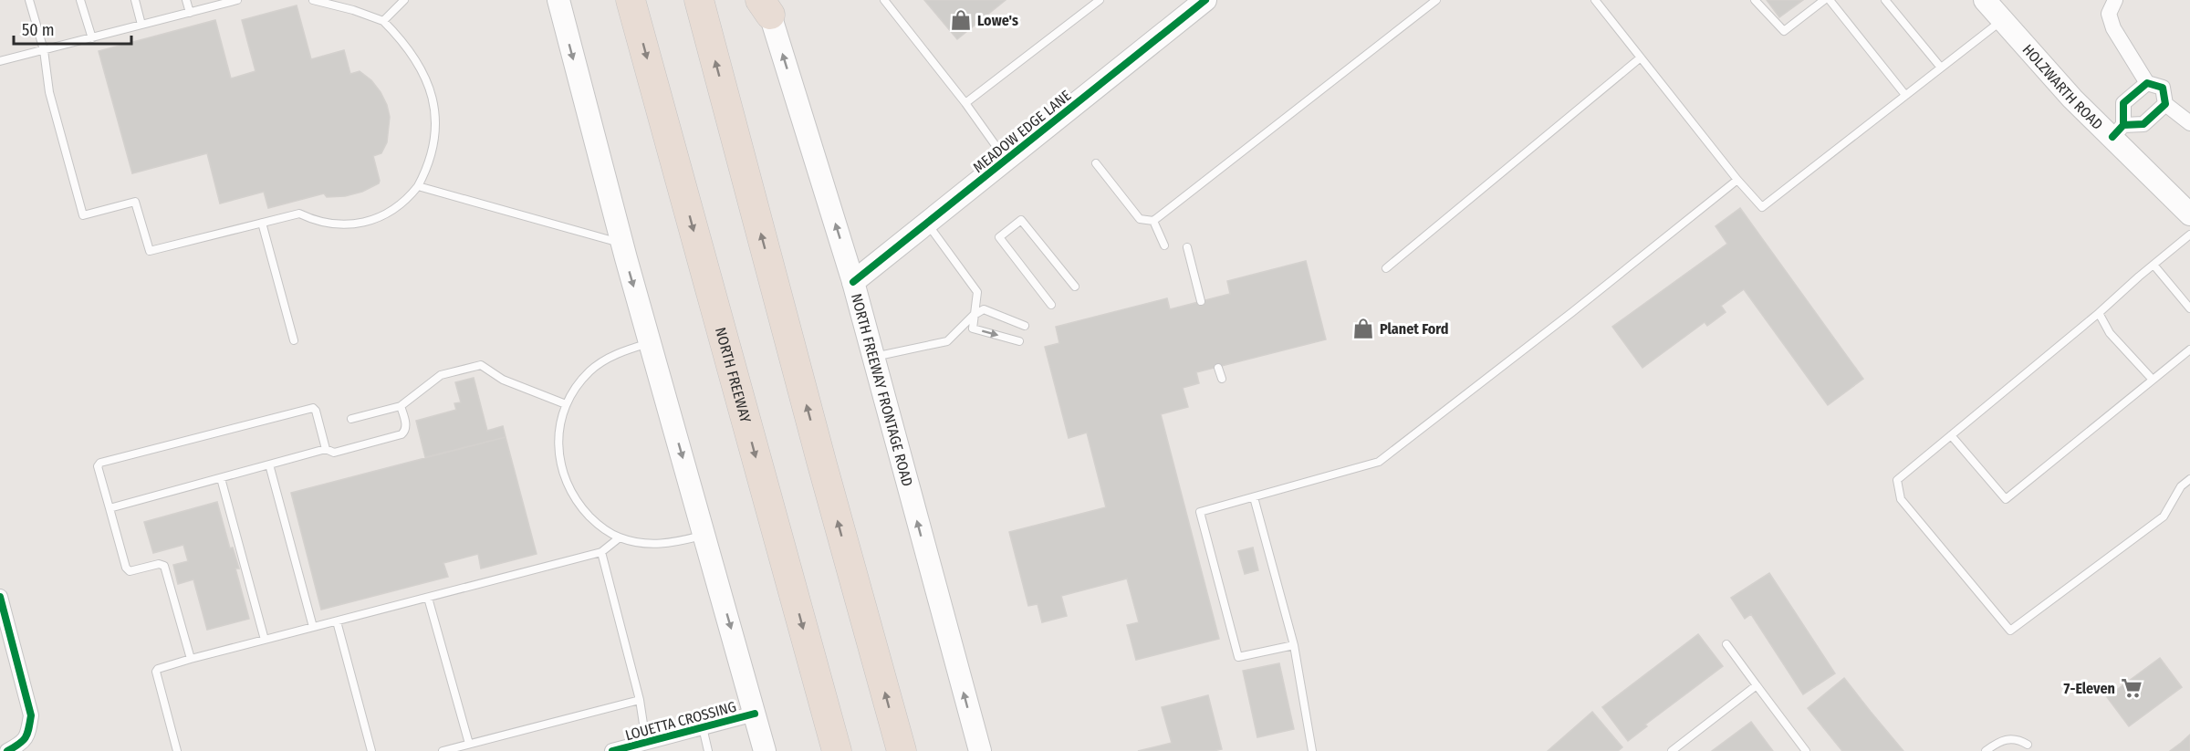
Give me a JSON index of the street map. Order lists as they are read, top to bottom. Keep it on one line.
{"streets":{"highway":["NORTH FREEWAY"],"main road":["HOLZWARTH ROAD","MEADOW EDGE LANE","NORTH FREEWAY FRONTAGE ROAD"],"street":["LOUETTA CROSSING"]},"crossings":[["MEADOW EDGE LANE","NORTH FREEWAY FRONTAGE ROAD"]],"one_way":["NORTH FREEWAY FRONTAGE ROAD"],"places":{"shop":["Lowe's","Planet Ford"],"supermarket":["7-Eleven"]},"scale_bar":"50 m"}
